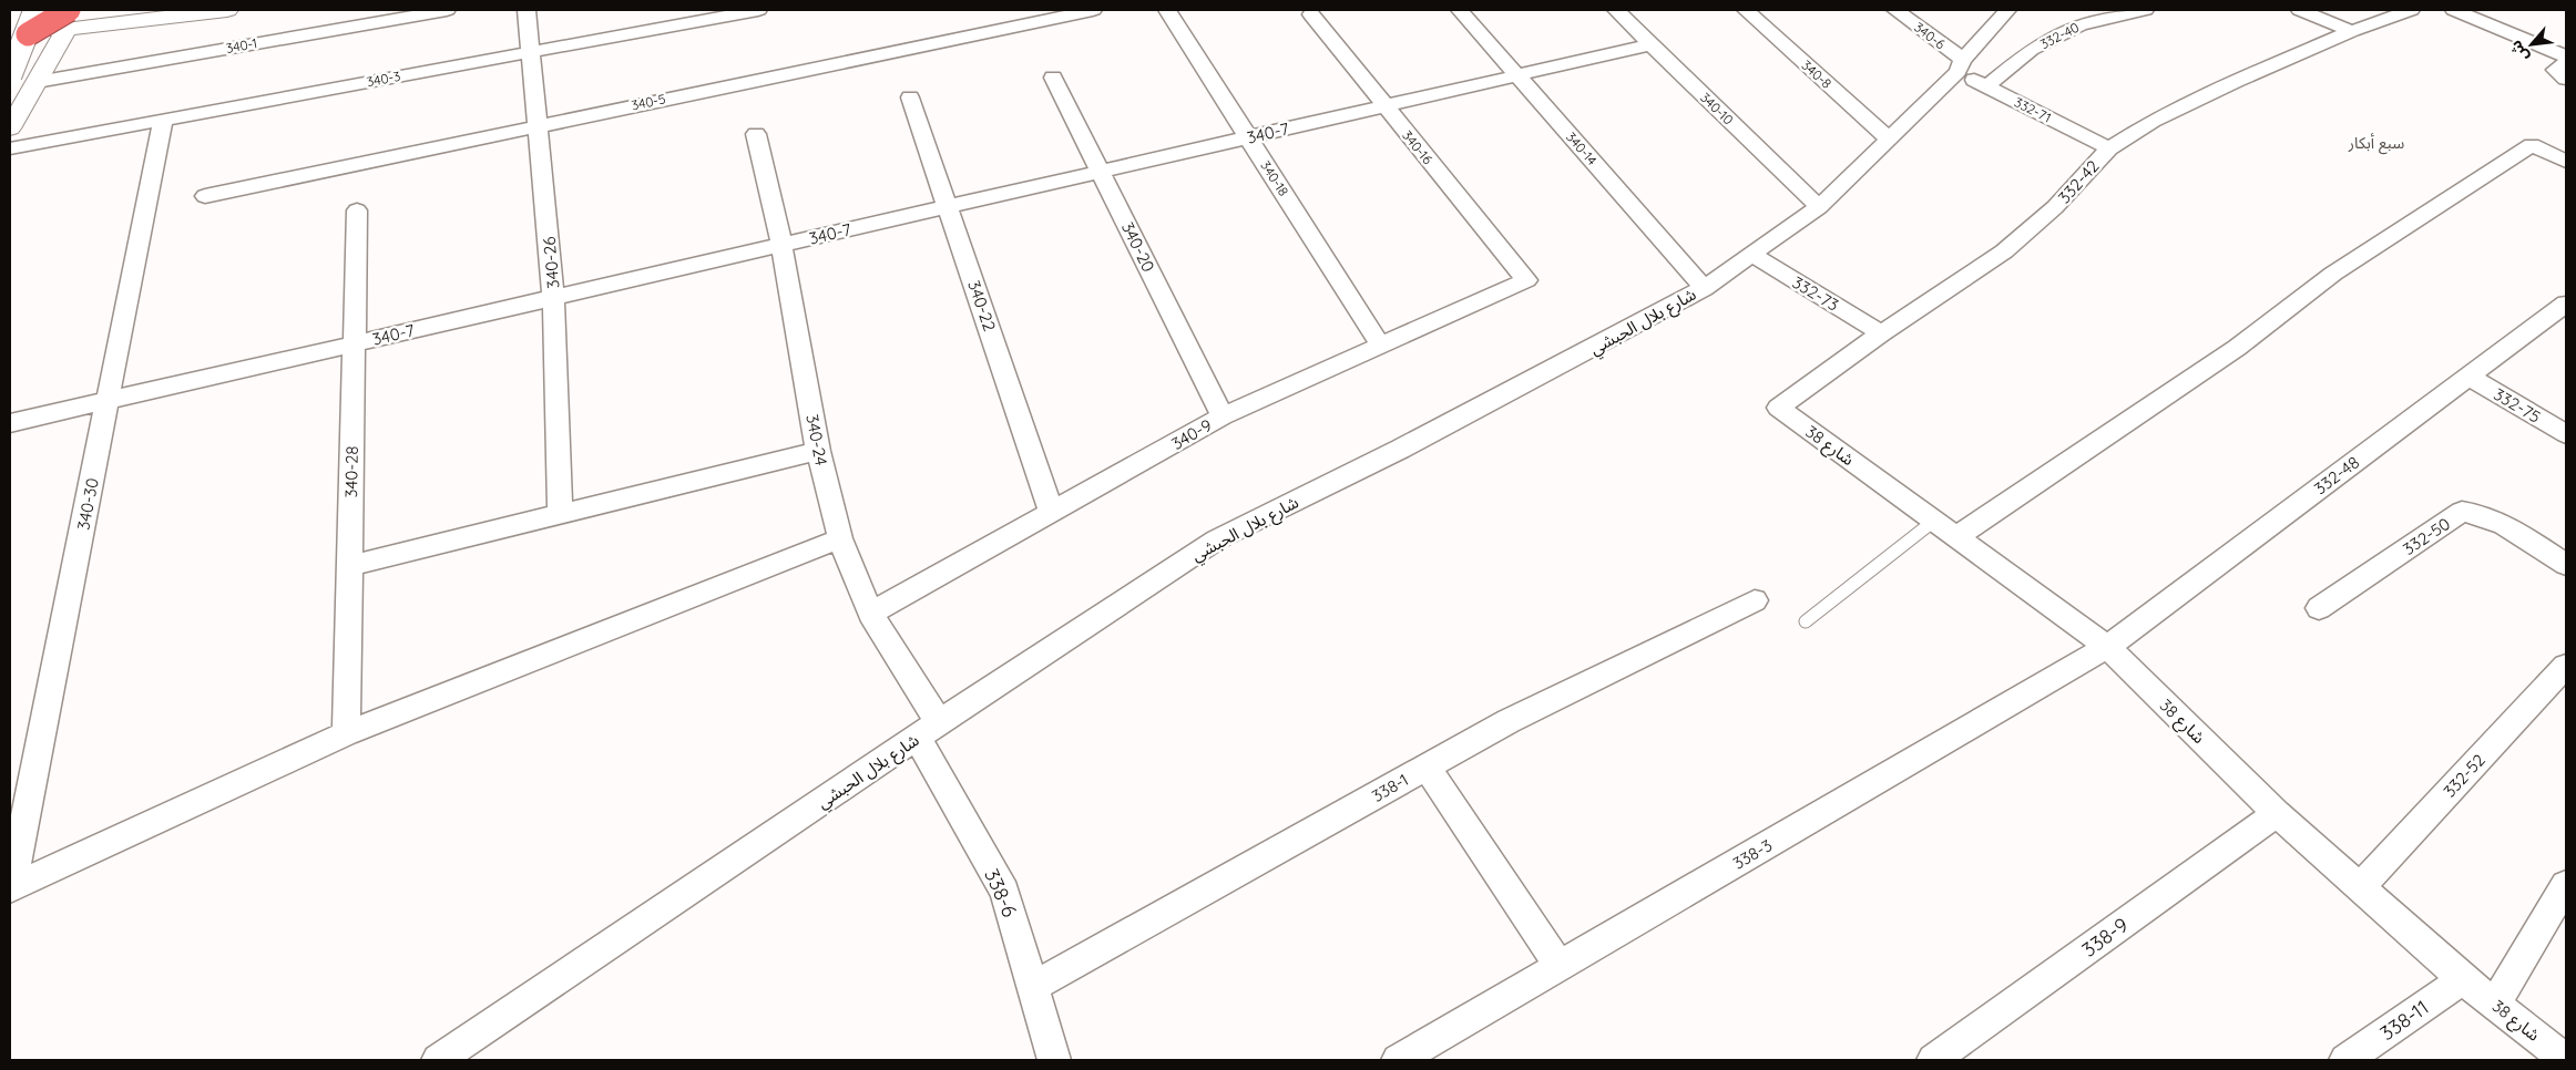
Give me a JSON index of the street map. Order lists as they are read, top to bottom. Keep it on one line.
{"streets":{"street":["340-6","332-40","340-1","340-8","340-3","340-5","340-10","332-71","340-7","340-16","340-14","340-18","332-42","340-20","340-26","332-73","340-22","شارع بلال الحبشي","332-75","340-9","340-24","شارع 38","340-28","332-48","340-30","332-50","332-52","338-1","338-3","338-6","338-9","338-11"]},"crossings":[["340-6","332-71"],["340-6","شارع بلال الحبشي"],["332-40","332-71"],["340-8","شارع بلال الحبشي"],["340-3","340-26"],["340-3","340-30"],["340-5","340-26"],["340-10","340-7"],["340-10","شارع بلال الحبشي"],["332-71","332-42"],["332-71","شارع بلال الحبشي"],["340-7","340-16"],["340-7","340-14"],["340-7","340-18"],["340-7","340-20"],["340-7","340-26"],["340-7","340-22"],["340-7","340-24"],["340-7","340-28"],["340-7","340-30"],["340-16","340-9"],["340-14","شارع بلال الحبشي"],["340-18","340-9"],["332-42","332-73"],["332-42","شارع 38"],["340-20","340-9"],["332-73","شارع بلال الحبشي"],["340-22","340-9"],["شارع بلال الحبشي","340-24"],["شارع بلال الحبشي","338-6"],["332-75","332-48"],["340-9","340-24"],["340-24","338-6"],["شارع 38","332-48"],["شارع 38","332-52"],["شارع 38","338-3"],["شارع 38","338-9"],["شارع 38","338-11"],["332-48","338-3"],["338-1","338-6"]],"districts":["سبع أبكار"],"north":"bottom left"}
